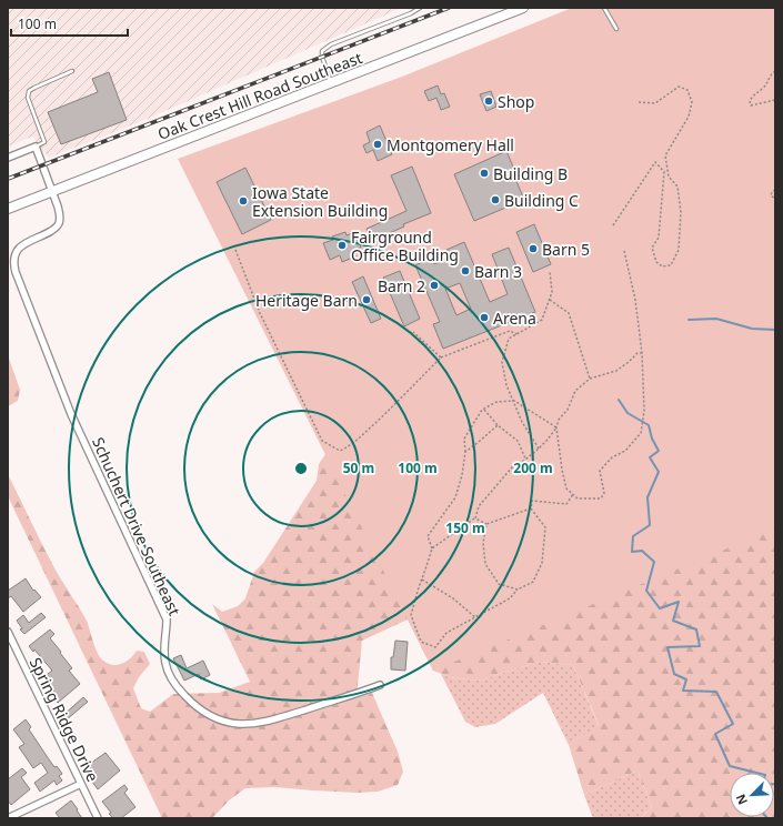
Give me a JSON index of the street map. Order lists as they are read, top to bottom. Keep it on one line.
{"streets":{"main road":["Oak Crest Hill Road Southeast"],"street":["Schuchert Drive Southeast","Spring Ridge Drive"]},"crossings":[["Oak Crest Hill Road Southeast","Schuchert Drive Southeast"]],"places":["Shop","Montgomery Hall","Building B","Building C","Iowa State Extension Building","Fairground Office Building","Barn 5","Barn 3","Barn 2","Heritage Barn","Arena"],"scale_bar":"100 m","north":"bottom left","rings":["50 m","100 m","200 m","150 m"]}
